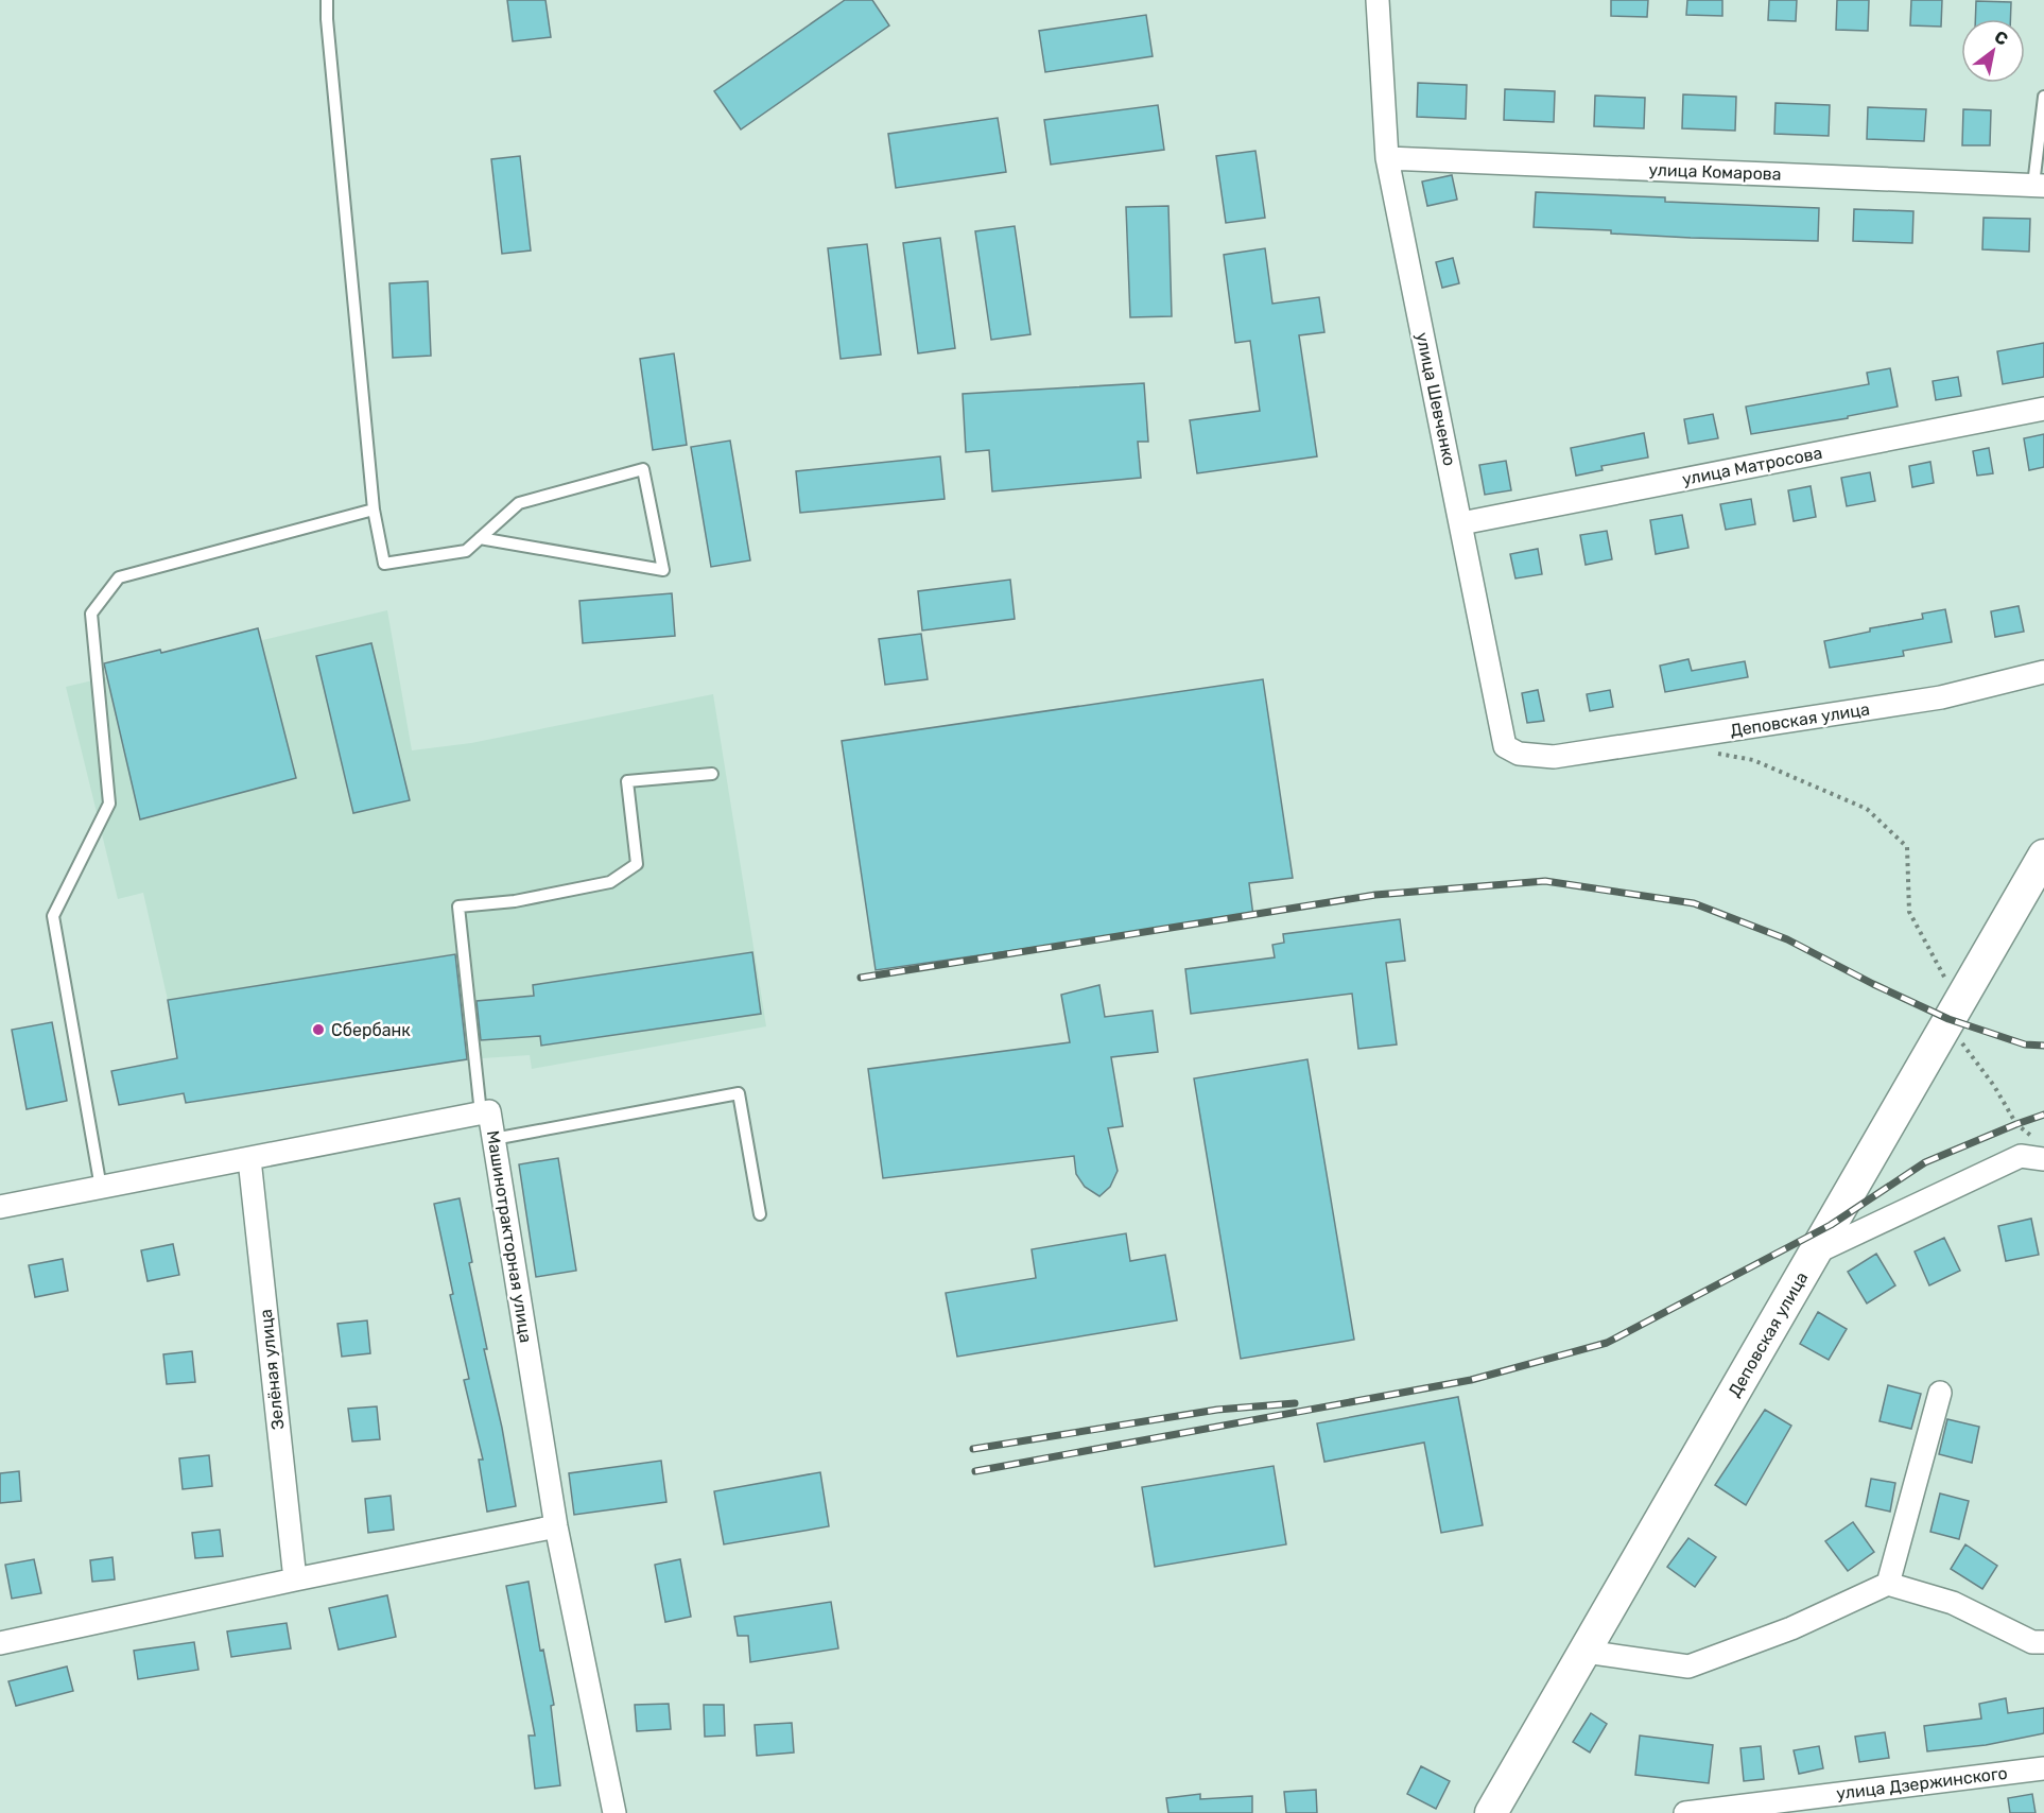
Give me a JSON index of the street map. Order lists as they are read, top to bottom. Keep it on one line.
{"streets":{"street":["улица Комарова","улица Шевченко","улица Матросова","Деповская улица","Машинотракторная улица","Зелёная улица","улица Дзержинского"]},"crossings":[["улица Комарова","улица Шевченко"],["улица Шевченко","улица Матросова"],["улица Шевченко","Деповская улица"],["Машинотракторная улица","Зелёная улица"]],"places":["Сбербанк"],"north":"top right"}
